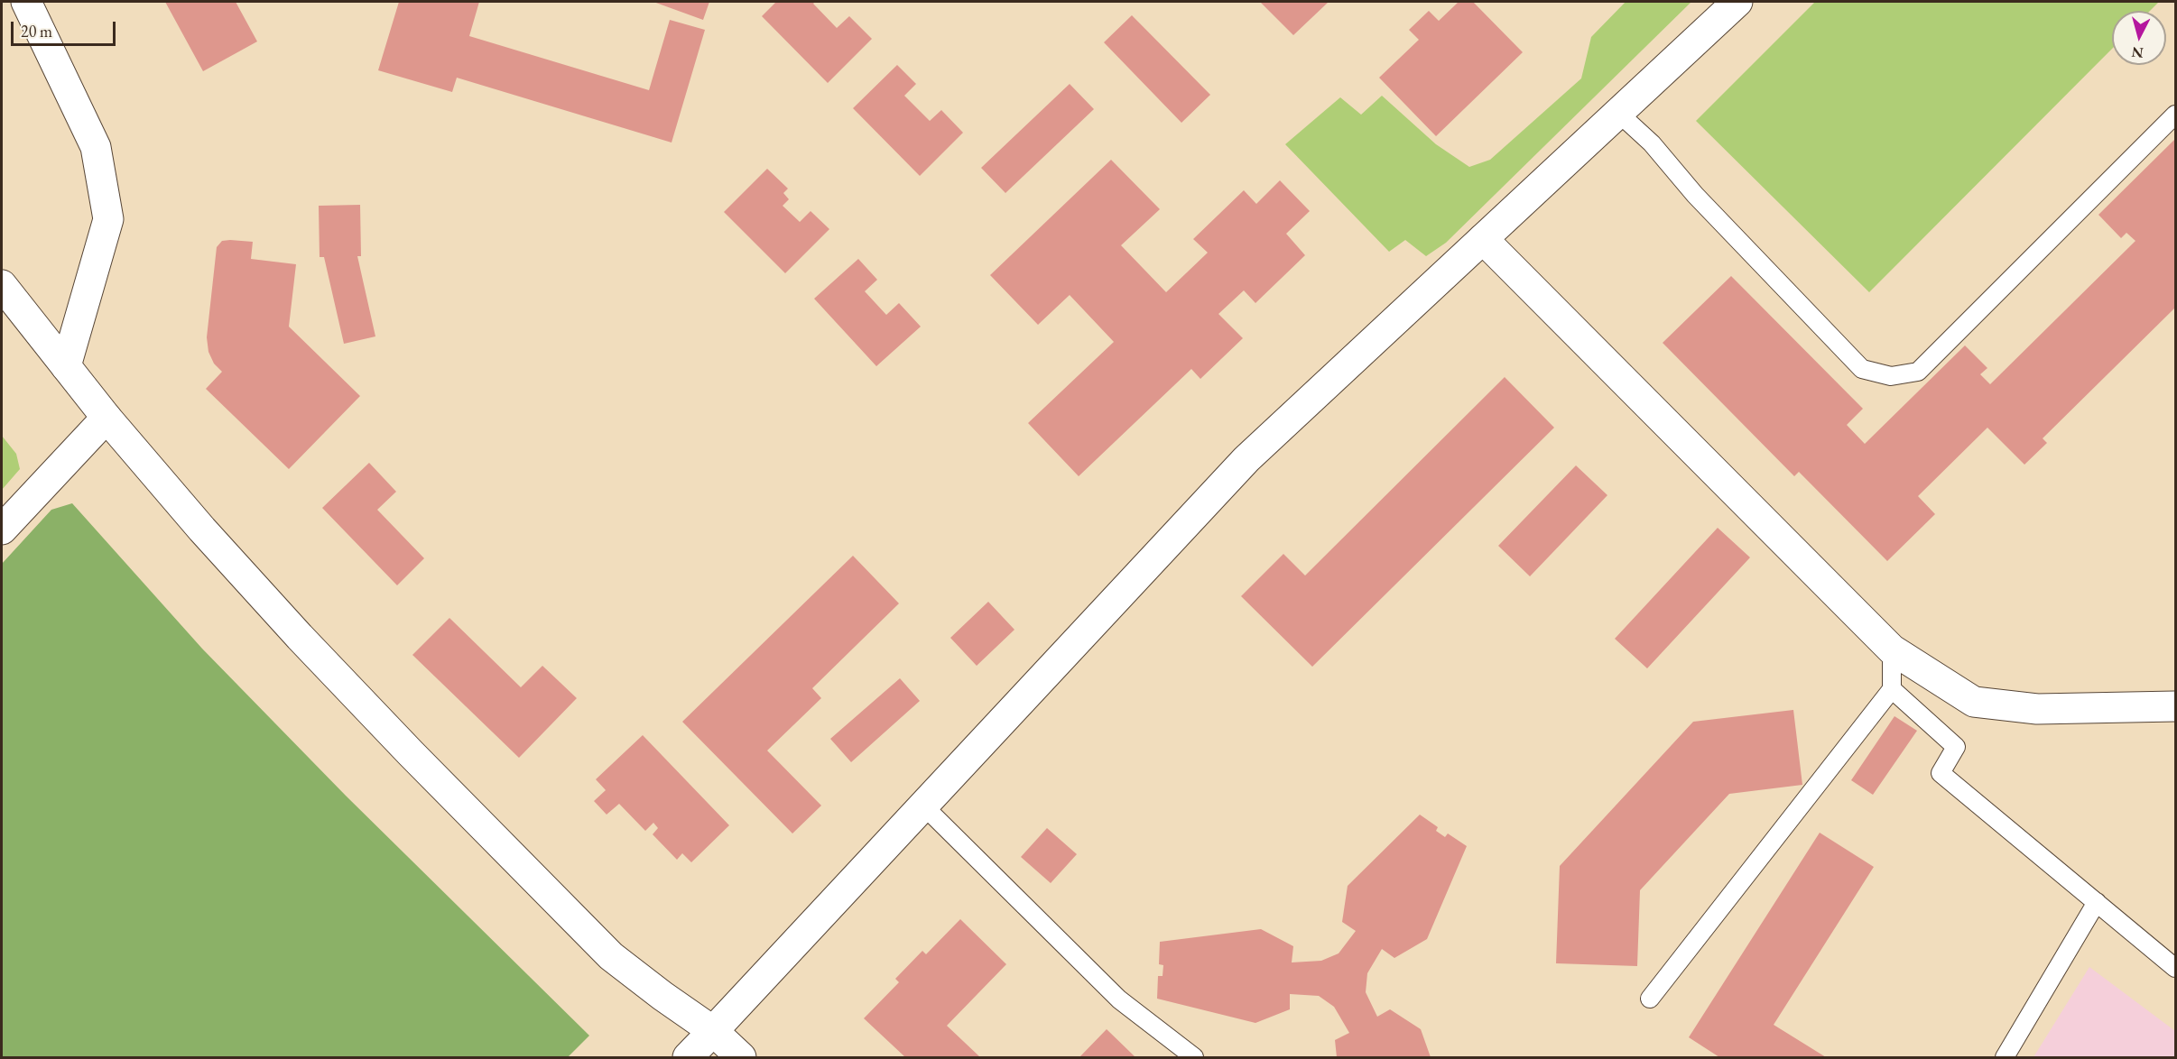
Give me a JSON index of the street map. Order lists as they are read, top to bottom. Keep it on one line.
{"scale_bar":"20 m","north":"bottom"}
